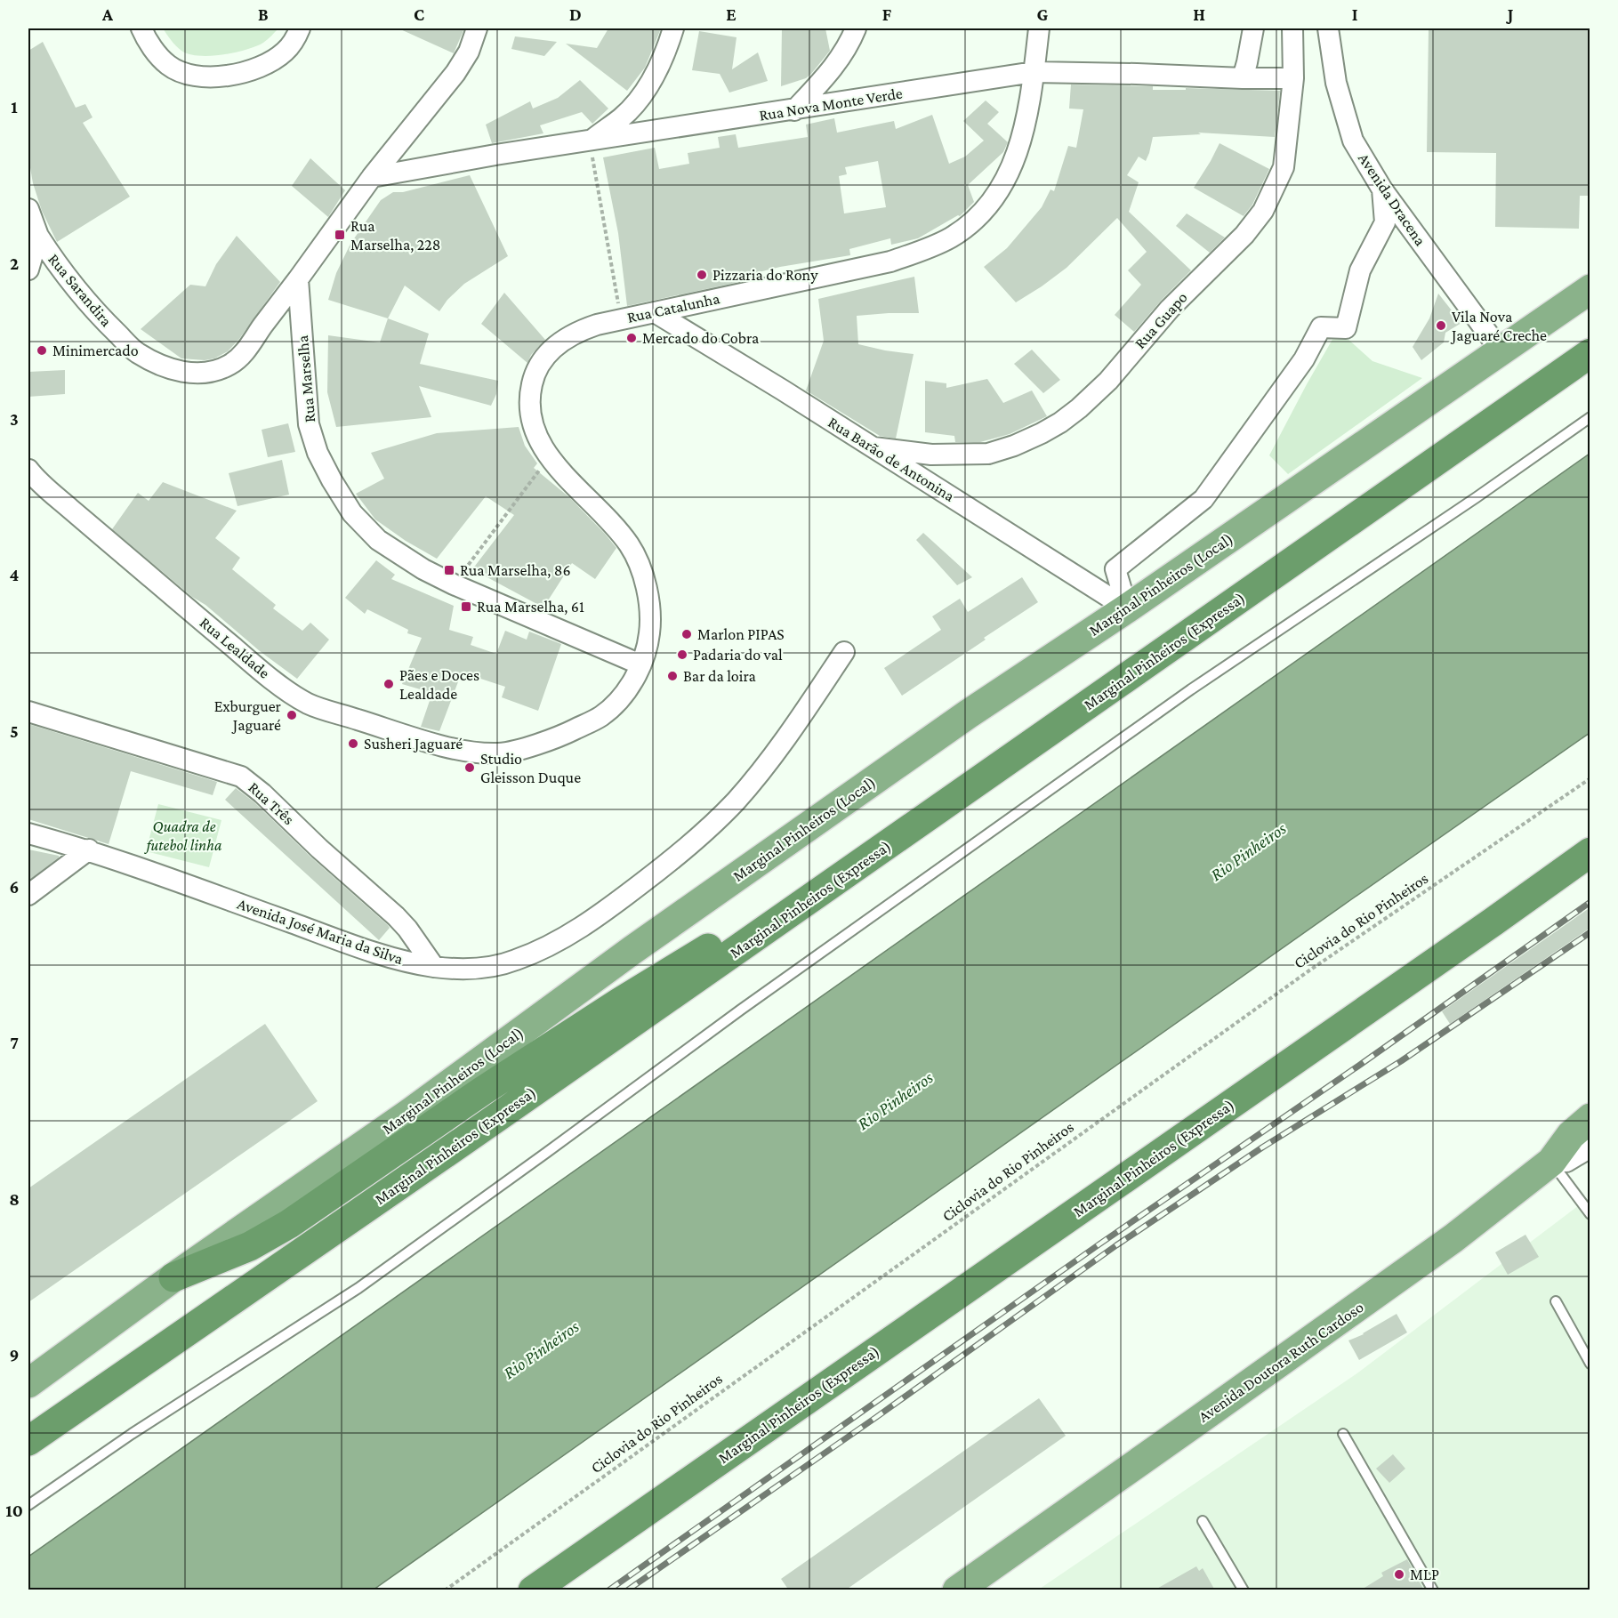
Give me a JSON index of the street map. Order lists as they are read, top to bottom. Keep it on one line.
{"streets":{"highway":["Marginal Pinheiros (Local)","Marginal Pinheiros (Expressa)","Avenida Doutora Ruth Cardoso"],"street":["Rua Nova Monte Verde","Avenida Dracena","Rua Sarandira","Rua Catalunha","Rua Guapo","Rua Marselha","Rua Barão de Antonina","Rua Lealdade","Rua Três","Avenida José Maria da Silva"],"path":["Ciclovia do Rio Pinheiros"]},"crossings":[["Rua Nova Monte Verde","Rua Catalunha"],["Rua Nova Monte Verde","Rua Guapo"],["Avenida Dracena","Marginal Pinheiros (Local)"],["Rua Sarandira","Rua Marselha"],["Rua Catalunha","Rua Marselha"],["Rua Catalunha","Rua Barão de Antonina"],["Rua Catalunha","Rua Lealdade"],["Rua Guapo","Rua Barão de Antonina"],["Rua Marselha","Rua Lealdade"],["Rua Barão de Antonina","Marginal Pinheiros (Local)"],["Rua Três","Avenida José Maria da Silva"]],"water":["Rio Pinheiros"],"parks":["Quadra de futebol linha"],"places":{"transit":["Rua Marselha, 228","Rua Marselha, 86","Rua Marselha, 61"],"other":["Pizzaria do Rony","Vila Nova Jaguaré Creche","Mercado do Cobra","Minimercado","Marlon PIPAS","Padaria do val","Bar da loira","Pães e Doces Lealdade","Exburguer Jaguaré","Susheri Jaguaré","Studio Gleisson Duque","MLP"]},"grid":{"columns":["A","B","C","D","E","F","G","H","I","J"],"rows":["1","2","3","4","5","6","7","8","9","10"]}}
